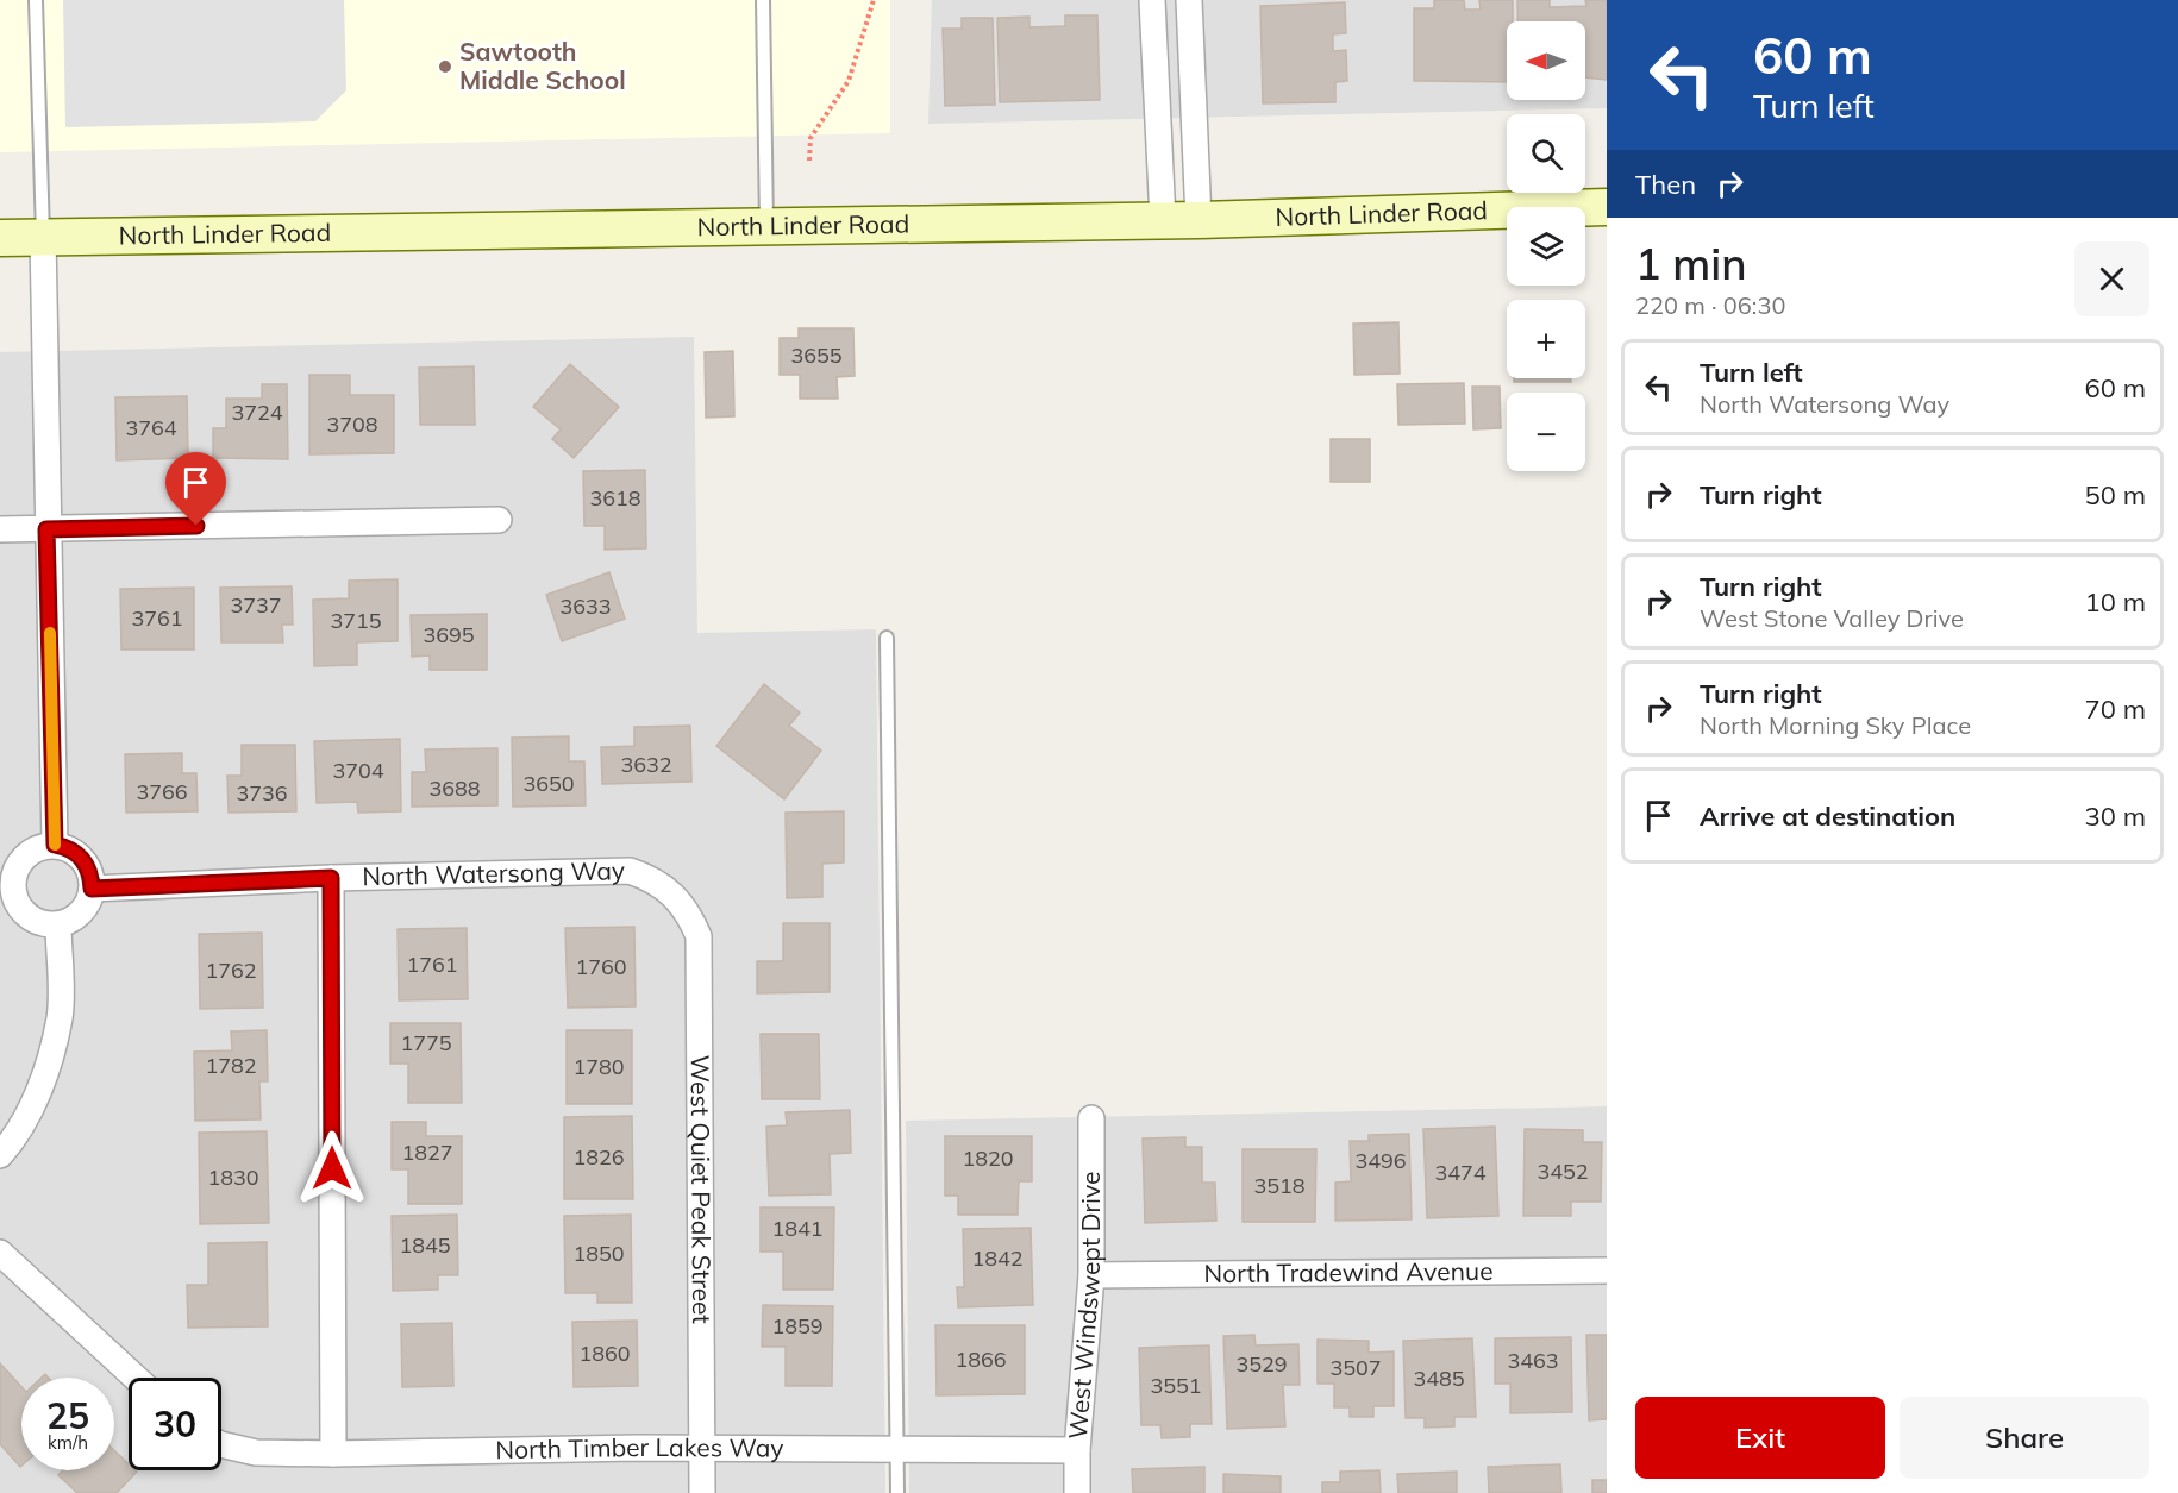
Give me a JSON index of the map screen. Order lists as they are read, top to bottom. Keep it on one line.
{"streets":{"main road":["North Linder Road"],"street":["North Watersong Way","West Quiet Peak Street","North Tradewind Avenue","West Windswept Drive","North Timber Lakes Way"]},"crossings":[["North Watersong Way","West Quiet Peak Street"],["West Quiet Peak Street","North Timber Lakes Way"],["North Tradewind Avenue","West Windswept Drive"],["West Windswept Drive","North Timber Lakes Way"]],"places":["Sawtooth Middle School"],"house_numbers":["3655","3724","3708","3764","3618","3737","3633","3761","3715","3695","3632","3704","3650","3688","3766","3736","1761","1760","1762","1775","1782","1780","1827","1826","1820","3496","3452","3474","1830","3518","1841","1845","1850","1842","1859","1860","1866","3463","3529","3507","3485","3551"],"north":"left","page":{"turn":["60 m","Turn left"],"map_buttons":["+","−"],"then":"Then","heading":["1 min","220 m · 06:30"],"list":[{"name":"Turn left","note":"North Watersong Way","value":"60 m"},{"name":"Turn right","value":"50 m"},{"name":"Turn right","note":"West Stone Valley Drive","value":"10 m"},{"name":"Turn right","note":"North Morning Sky Place","value":"70 m"},{"name":"Arrive at destination","value":"30 m"}],"speed":"25 km/h","limit":"30","buttons":["Exit","Share"]}}
